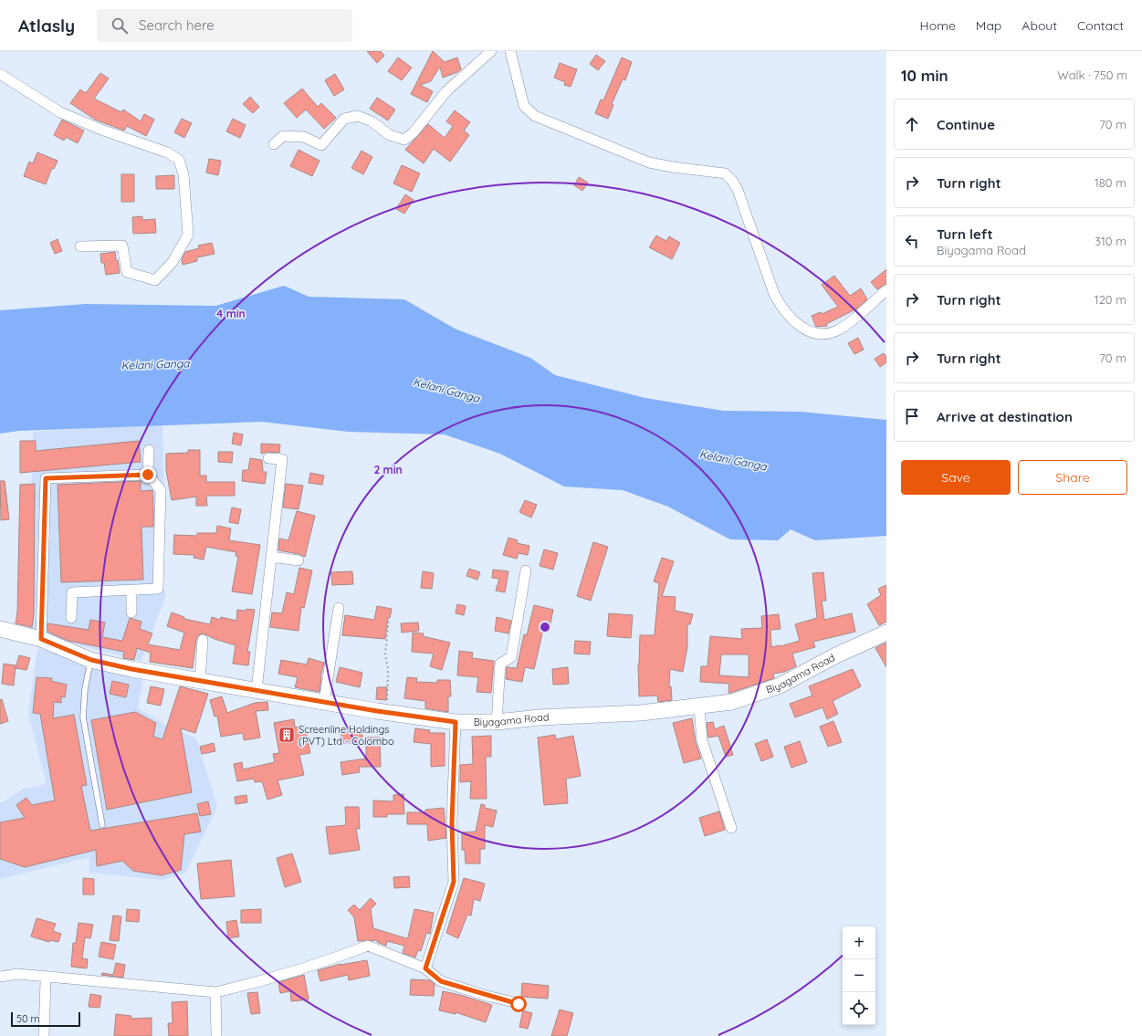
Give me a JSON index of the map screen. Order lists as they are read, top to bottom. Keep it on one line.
{"streets":{"main road":["Biyagama Road"]},"water":["Kelani Ganga"],"places":{"building":["Screenline Holdings (PVT) Ltd - Colombo"]},"scale_bar":"50 m","page":{"header":"Atlasly","search":"Search here","nav":["Home","Map","About","Contact"],"heading":["10 min","Walk · 750 m"],"list":[["Continue","70 m"],["Turn right","180 m"],["Turn left","Biyagama Road","310 m"],["Turn right","120 m"],["Turn right","70 m"],"Arrive at destination"],"buttons":["Save","Share"],"map_buttons":["+","−"],"scale":"50 m"},"rings":["4 min","2 min"]}
